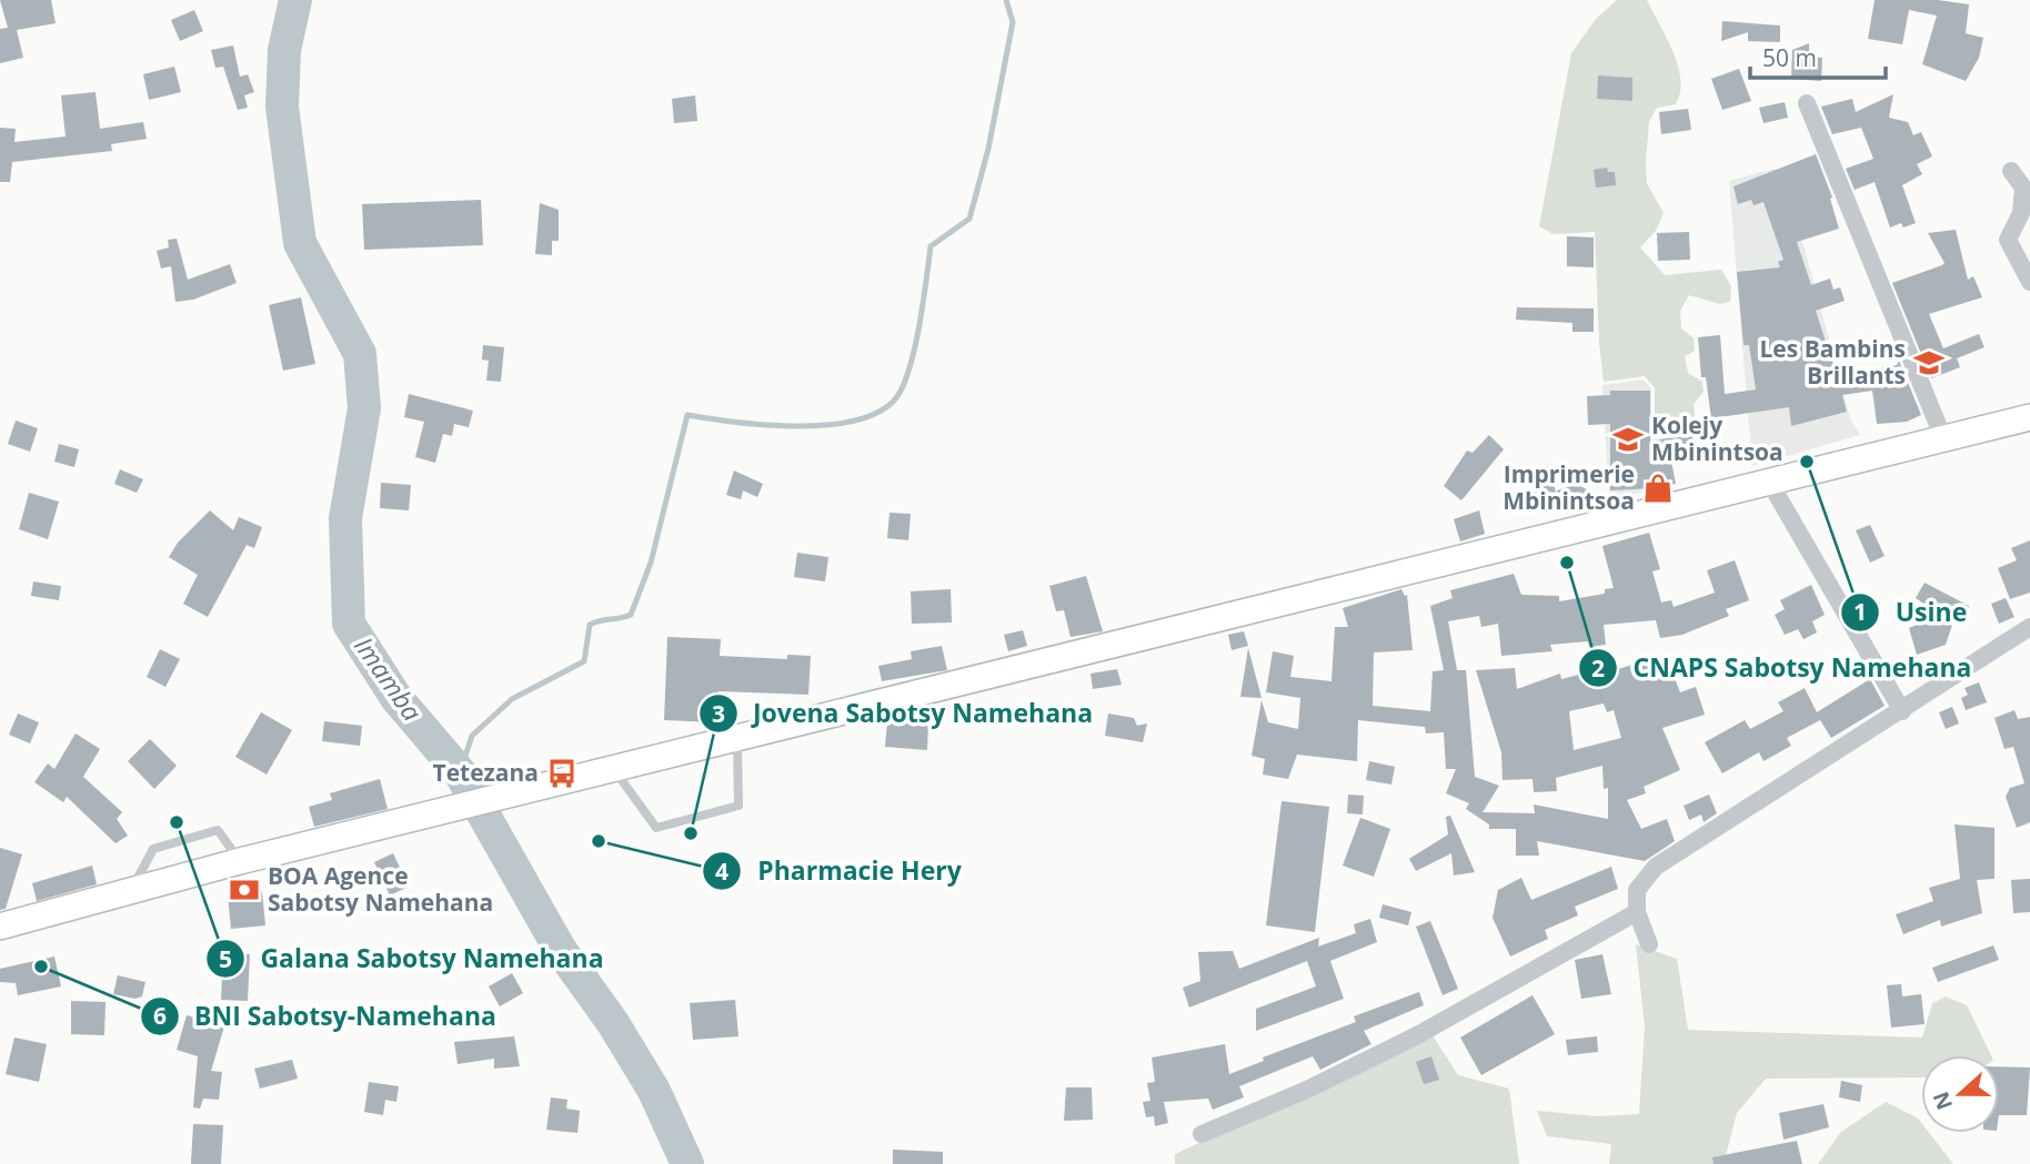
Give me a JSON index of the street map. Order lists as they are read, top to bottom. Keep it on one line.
{"water":["Imamba"],"places":{"school or university":["Les Bambins Brillants","Kolejy Mbinintsoa"],"other":["Usine","CNAPS Sabotsy Namehana","Galana Sabotsy Namehana","Jovena Sabotsy Namehana","Pharmacie Hery","BNI Sabotsy-Namehana"],"shop":["Imprimerie Mbinintsoa"],"bus stop":["Tetezana"],"bank":["BOA Agence Sabotsy Namehana"]},"scale_bar":"50 m","north":"left"}
